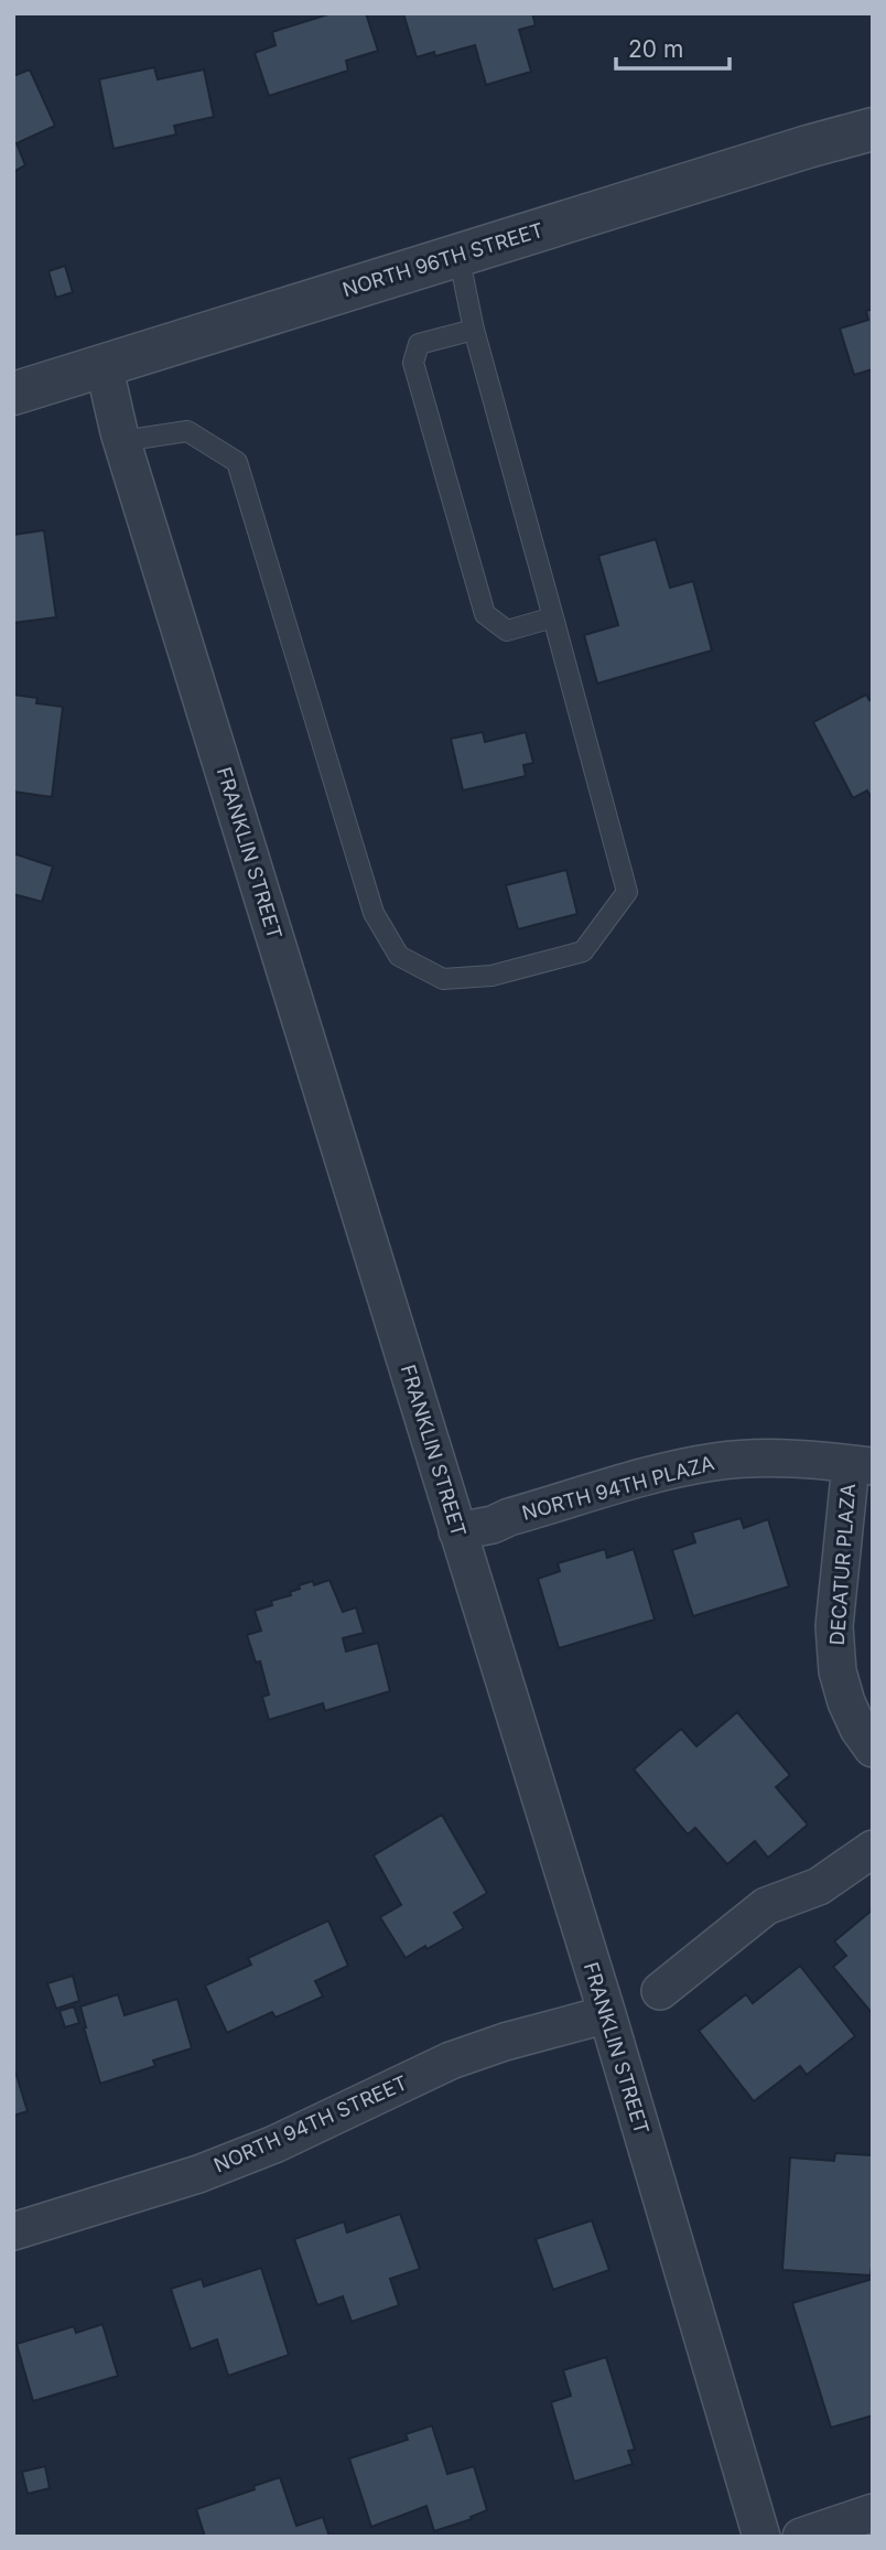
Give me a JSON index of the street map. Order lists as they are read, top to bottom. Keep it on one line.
{"streets":{"street":["NORTH 96TH STREET","FRANKLIN STREET","NORTH 94TH PLAZA","DECATUR PLAZA","NORTH 94TH STREET"]},"crossings":[["NORTH 96TH STREET","FRANKLIN STREET"],["FRANKLIN STREET","NORTH 94TH PLAZA"],["FRANKLIN STREET","NORTH 94TH STREET"],["NORTH 94TH PLAZA","DECATUR PLAZA"]],"scale_bar":"20 m"}
